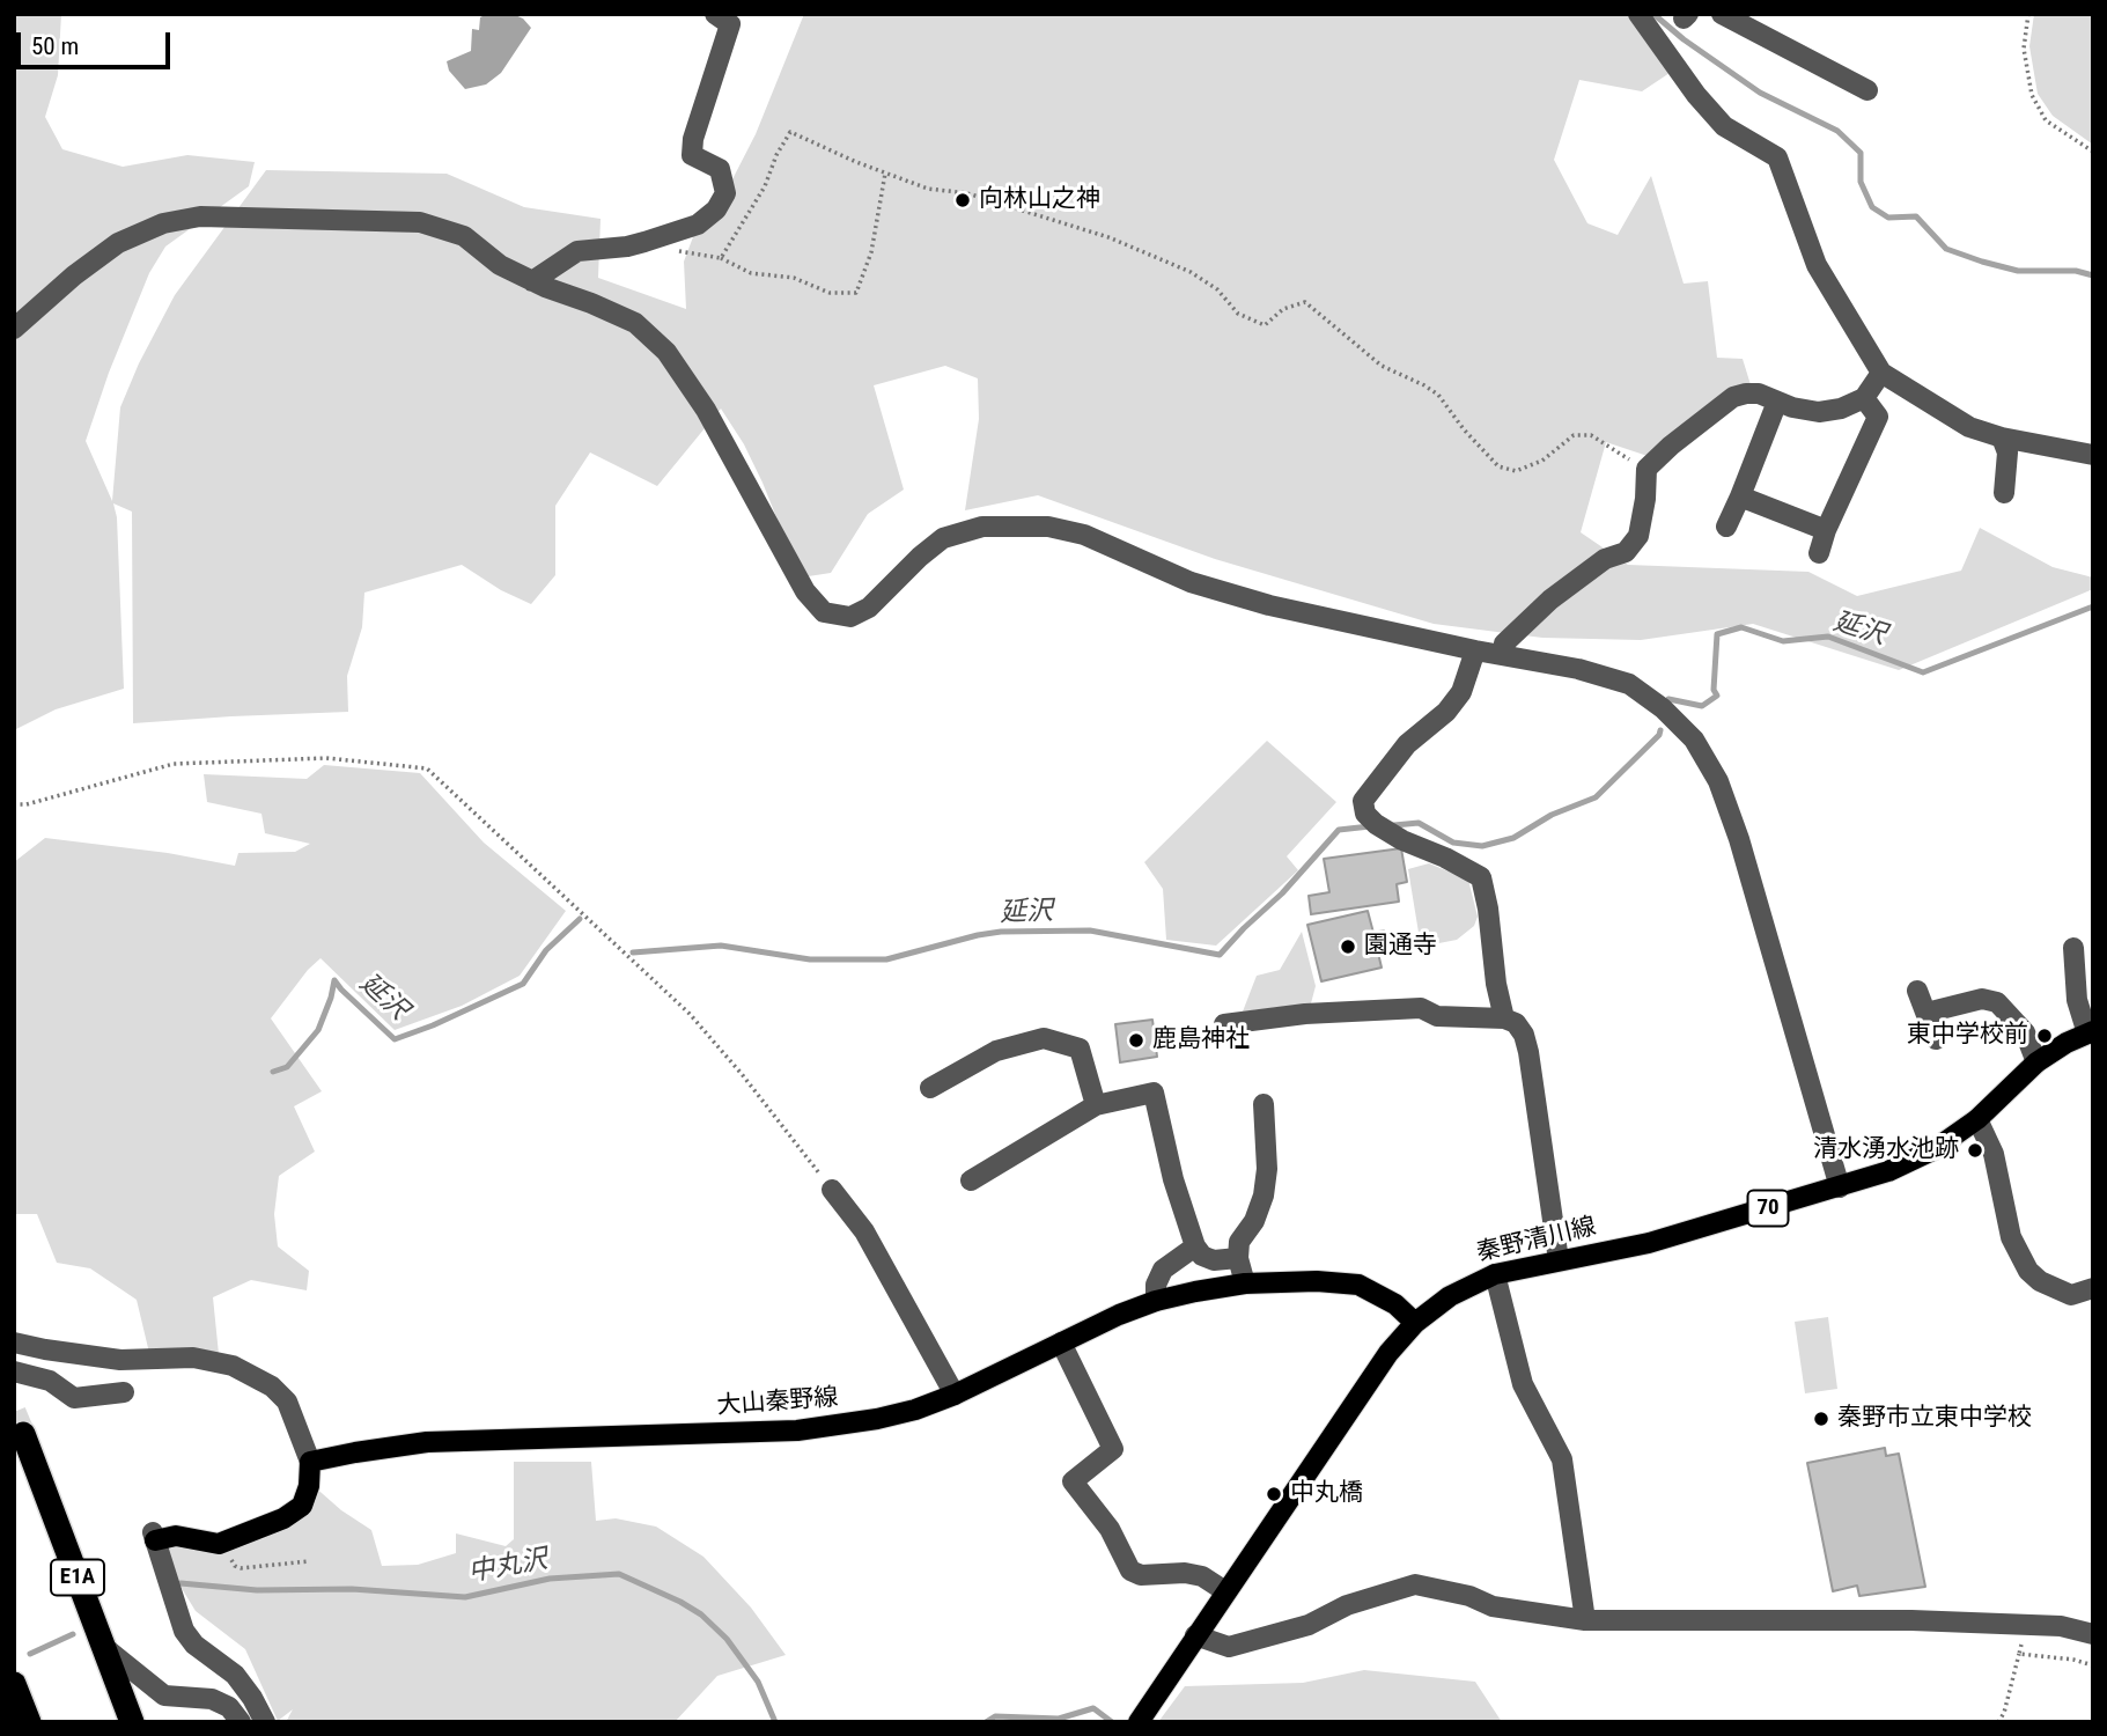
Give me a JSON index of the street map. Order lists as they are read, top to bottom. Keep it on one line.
{"streets":{"highway":["E1A"],"main road":["70","秦野清川線","大山秦野線"]},"crossings":[["秦野清川線","大山秦野線"]],"water":["延沢","中丸沢"],"places":["向林山之神","園通寺","東中学校前","鹿島神社","清水湧水池跡","秦野市立東中学校","中丸橋"],"scale_bar":"50 m"}
